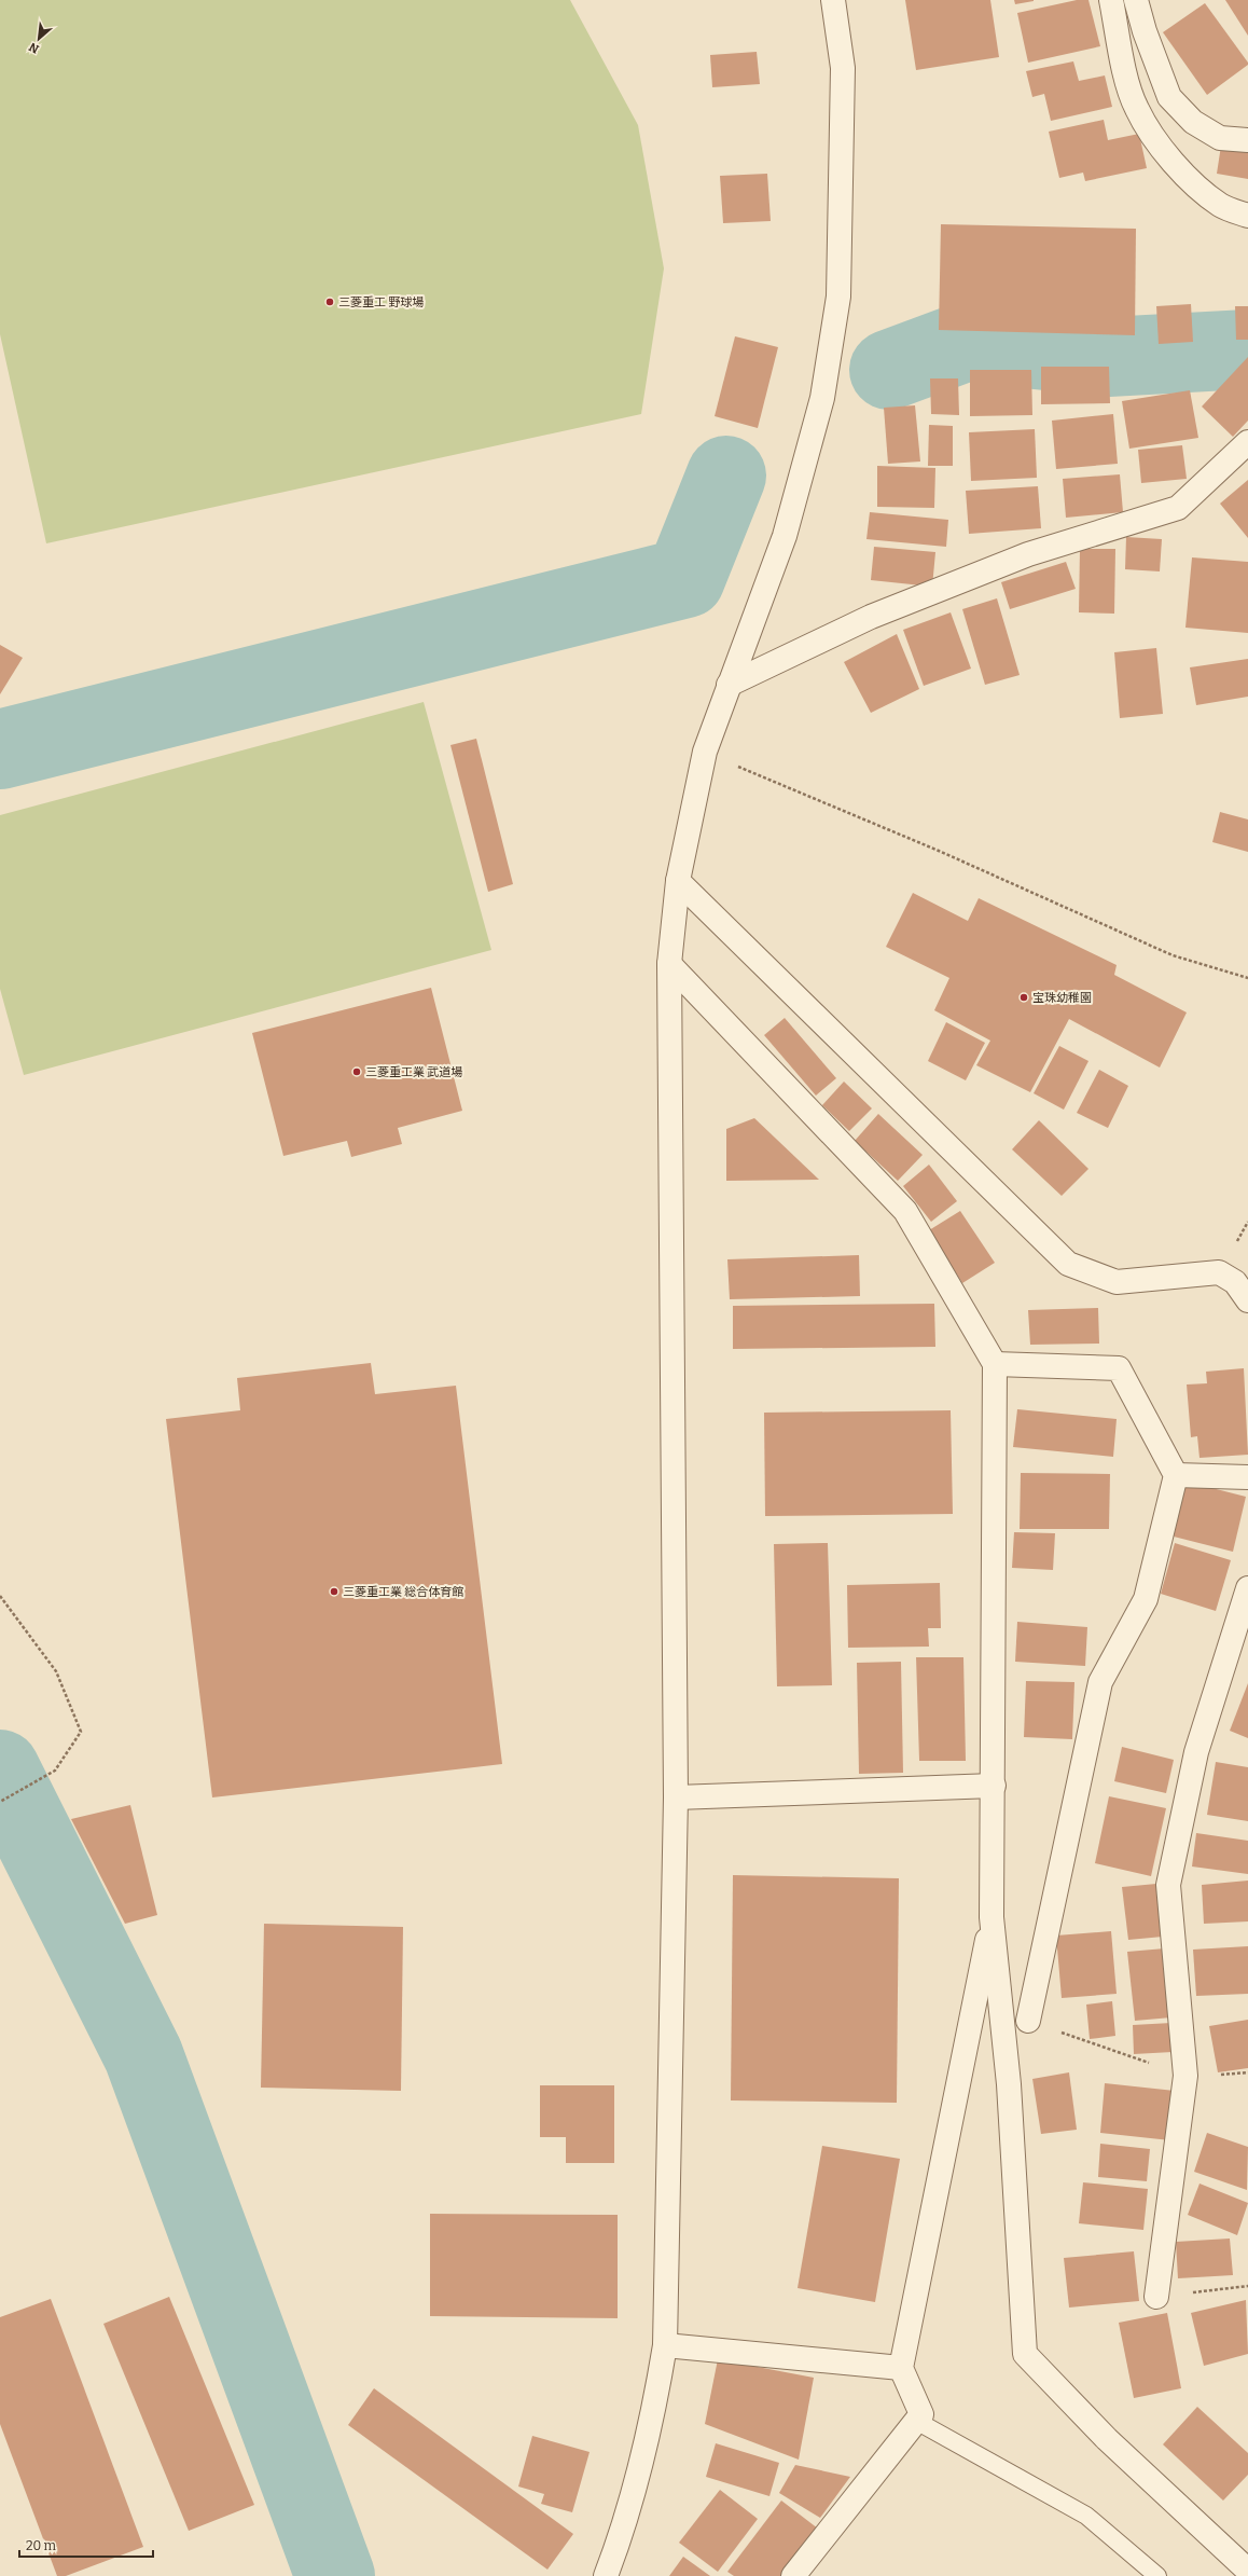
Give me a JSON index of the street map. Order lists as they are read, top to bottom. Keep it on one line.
{"places":["三菱重工 野球場","宝珠幼稚園","三菱重工業 武道場","三菱重工業 総合体育館"],"scale_bar":"20 m","north":"bottom left"}
